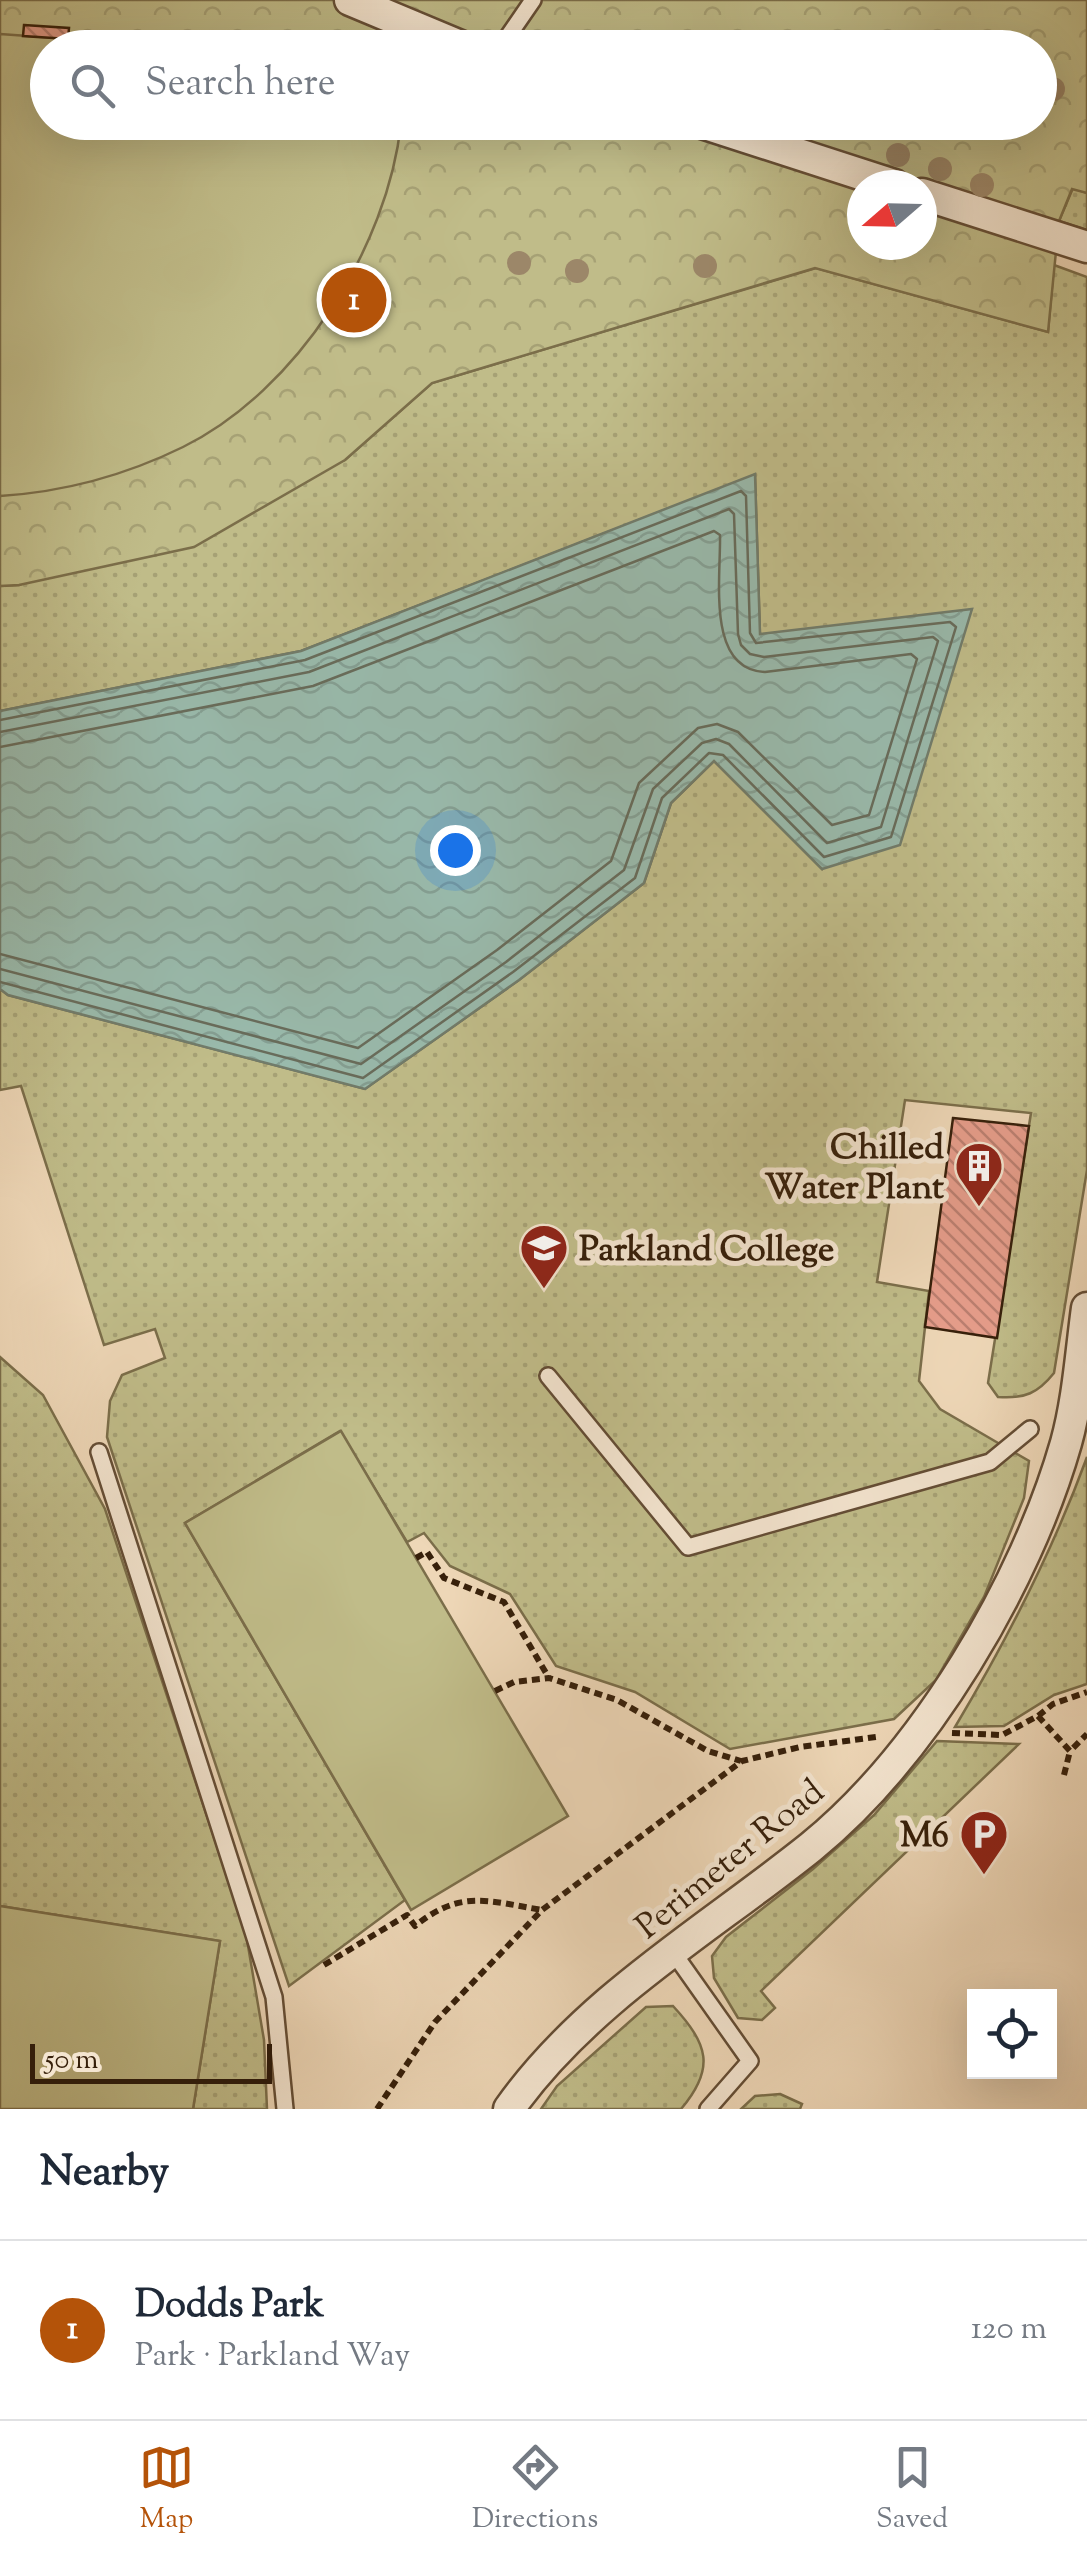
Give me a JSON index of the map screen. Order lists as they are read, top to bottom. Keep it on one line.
{"streets":{"street":["Perimeter Road"]},"places":{"building":["Chilled Water Plant"],"school or university":["Parkland College"],"parking":["M6"]},"scale_bar":"50 m","north":"left","page":{"search":"Search here","pins":"1","scale":"50 m","heading":"Nearby","list":[{"mark":"1","name":"Dodds Park","note":"Park · Parkland Way","value":"120 m"}],"nav":["Map","Directions","Saved"]}}
